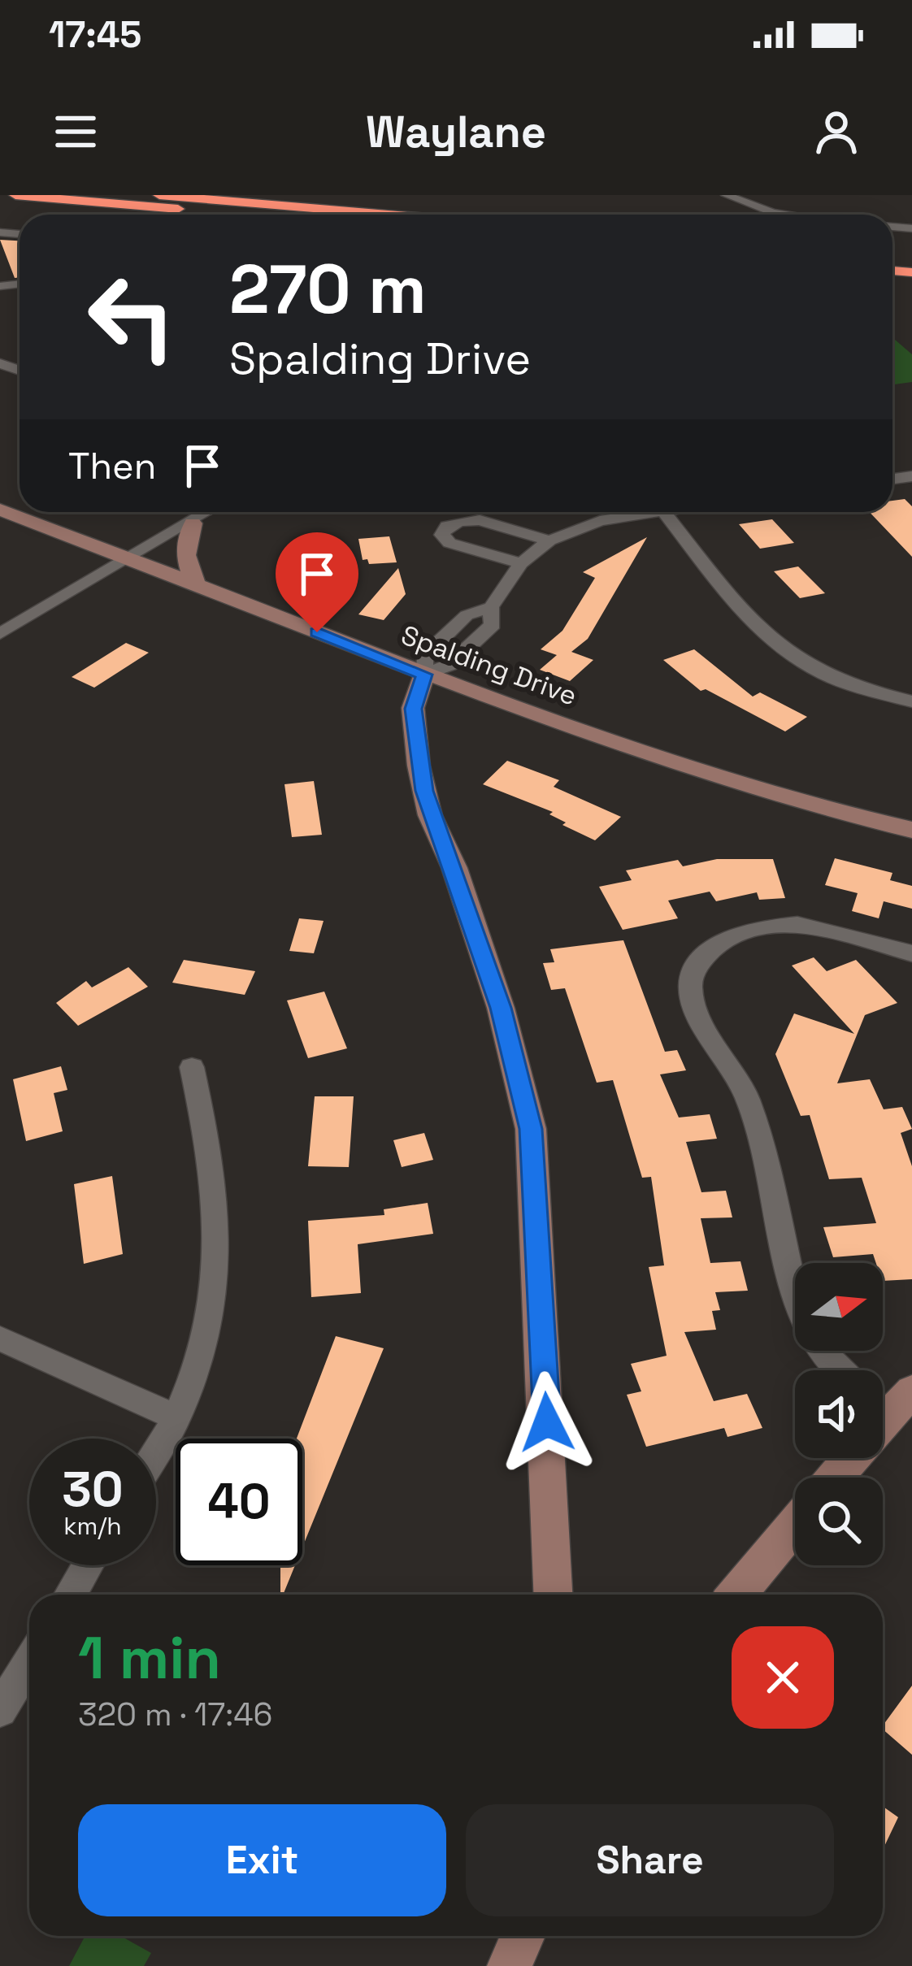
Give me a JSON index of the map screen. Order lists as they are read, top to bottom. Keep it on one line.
{"streets":{"street":["Spalding Drive"]},"north":"right","page":{"status":"17:45","header":"Waylane","turn":["270 m","Spalding Drive"],"then":"Then","speed":"30 km/h","limit":"40","heading":["1 min","320 m · 17:46"],"buttons":["Exit","Share"]}}
